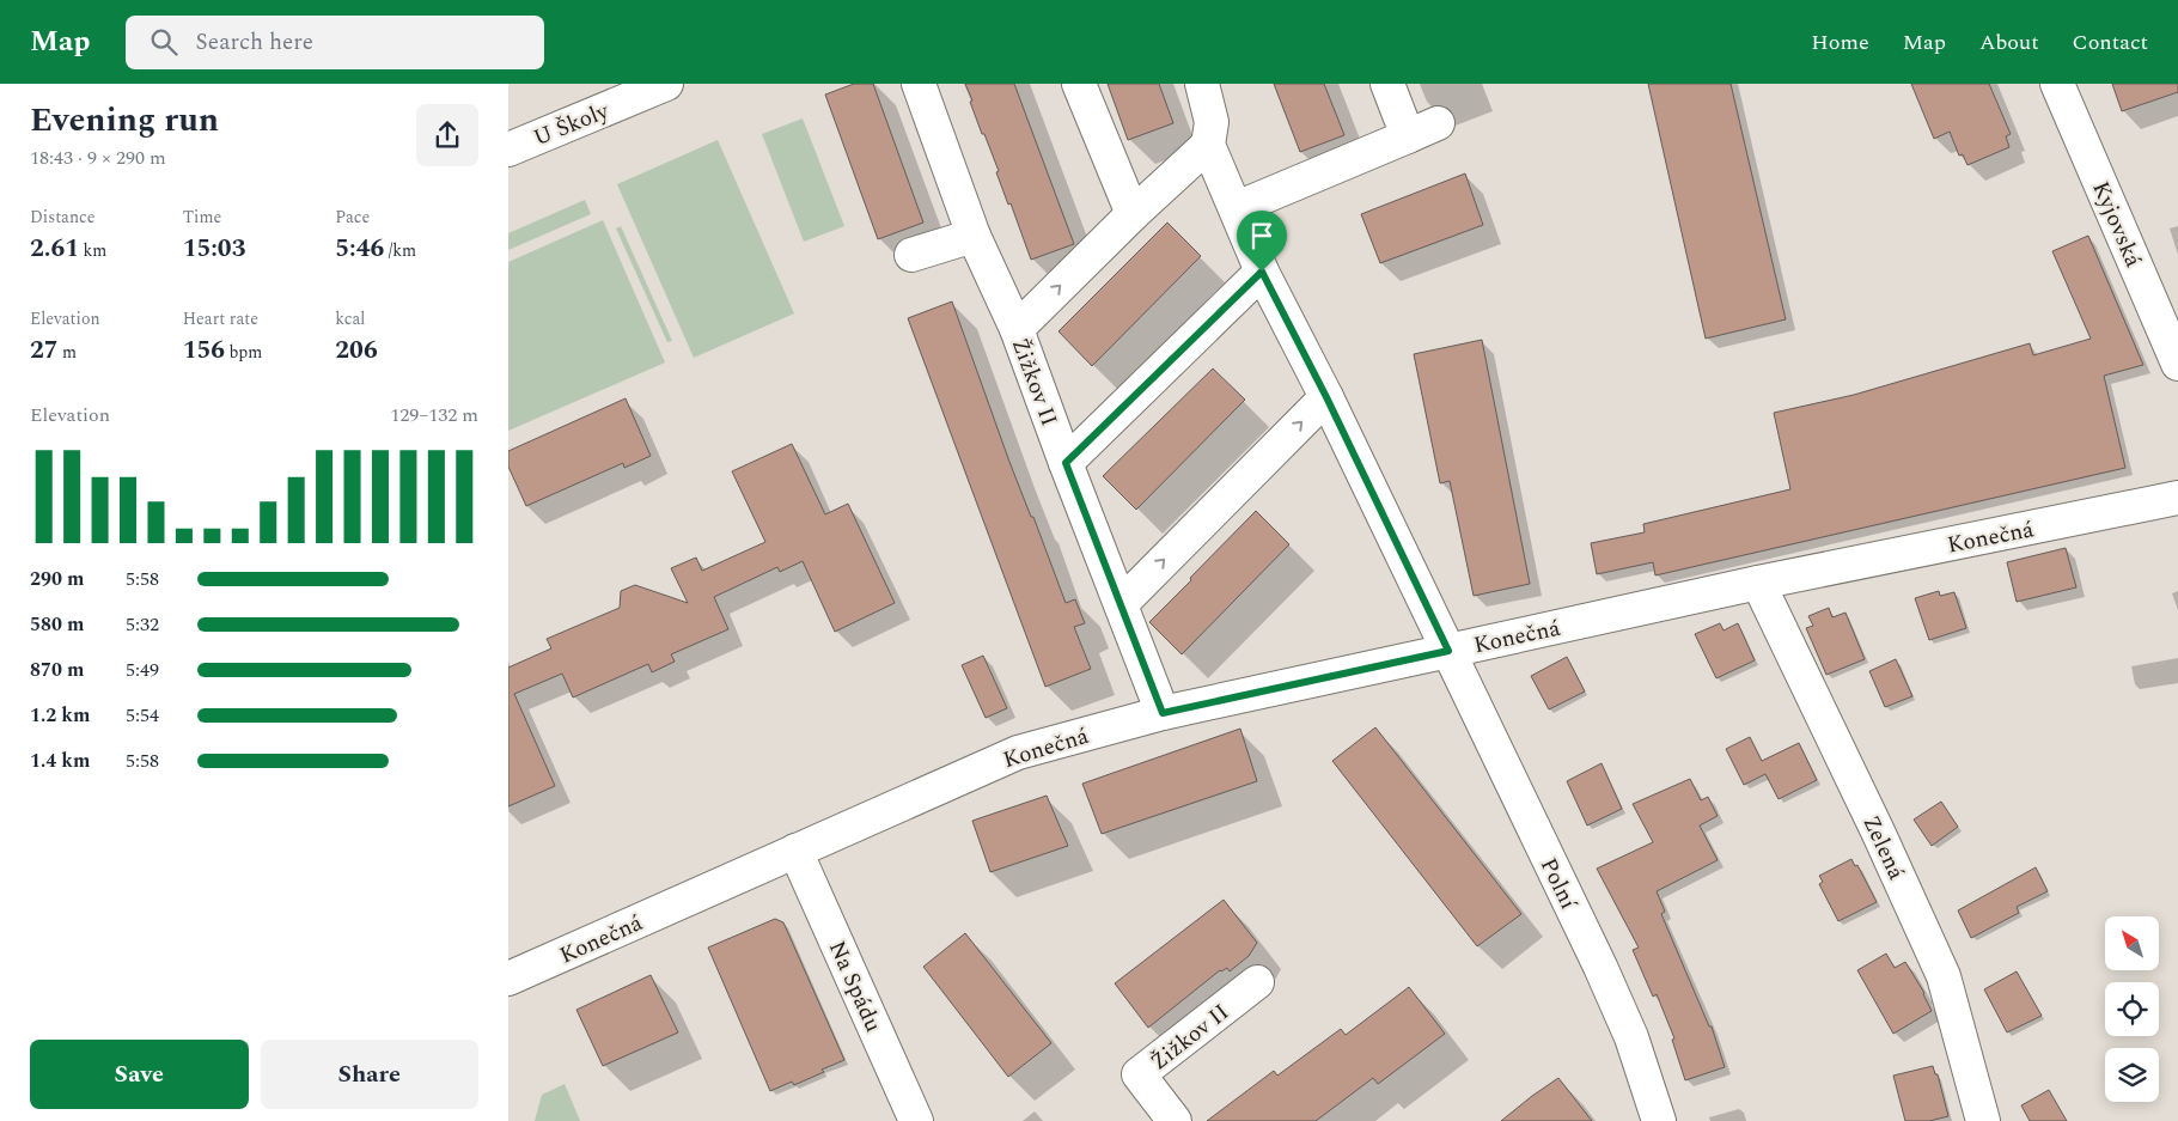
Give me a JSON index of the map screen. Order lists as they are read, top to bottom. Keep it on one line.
{"streets":{"street":["U Školy","Kyjovská","Žižkov II","Konečná","Zelená","Polní","Na Spádu"]},"crossings":[["Žižkov II","Konečná"],["Konečná","Zelená"],["Konečná","Polní"],["Konečná","Na Spádu"]],"north":"top left","page":{"header":"Map","search":"Search here","nav":["Home","Map","About","Contact"],"heading":["Evening run","18:43 · 9 × 290 m"],"stats":[["Distance","2.61 km"],["Time","15:03"],["Pace","5:46 /km"],["Elevation","27 m"],["Heart rate","156 bpm"],["kcal","206"]],"chart":["Elevation","129–132 m"],"list":[{"name":"290 m","note":"5:58"},{"name":"580 m","note":"5:32"},{"name":"870 m","note":"5:49"},{"name":"1.2 km","note":"5:54"},{"name":"1.4 km","note":"5:58"}],"buttons":["Save","Share"]}}
